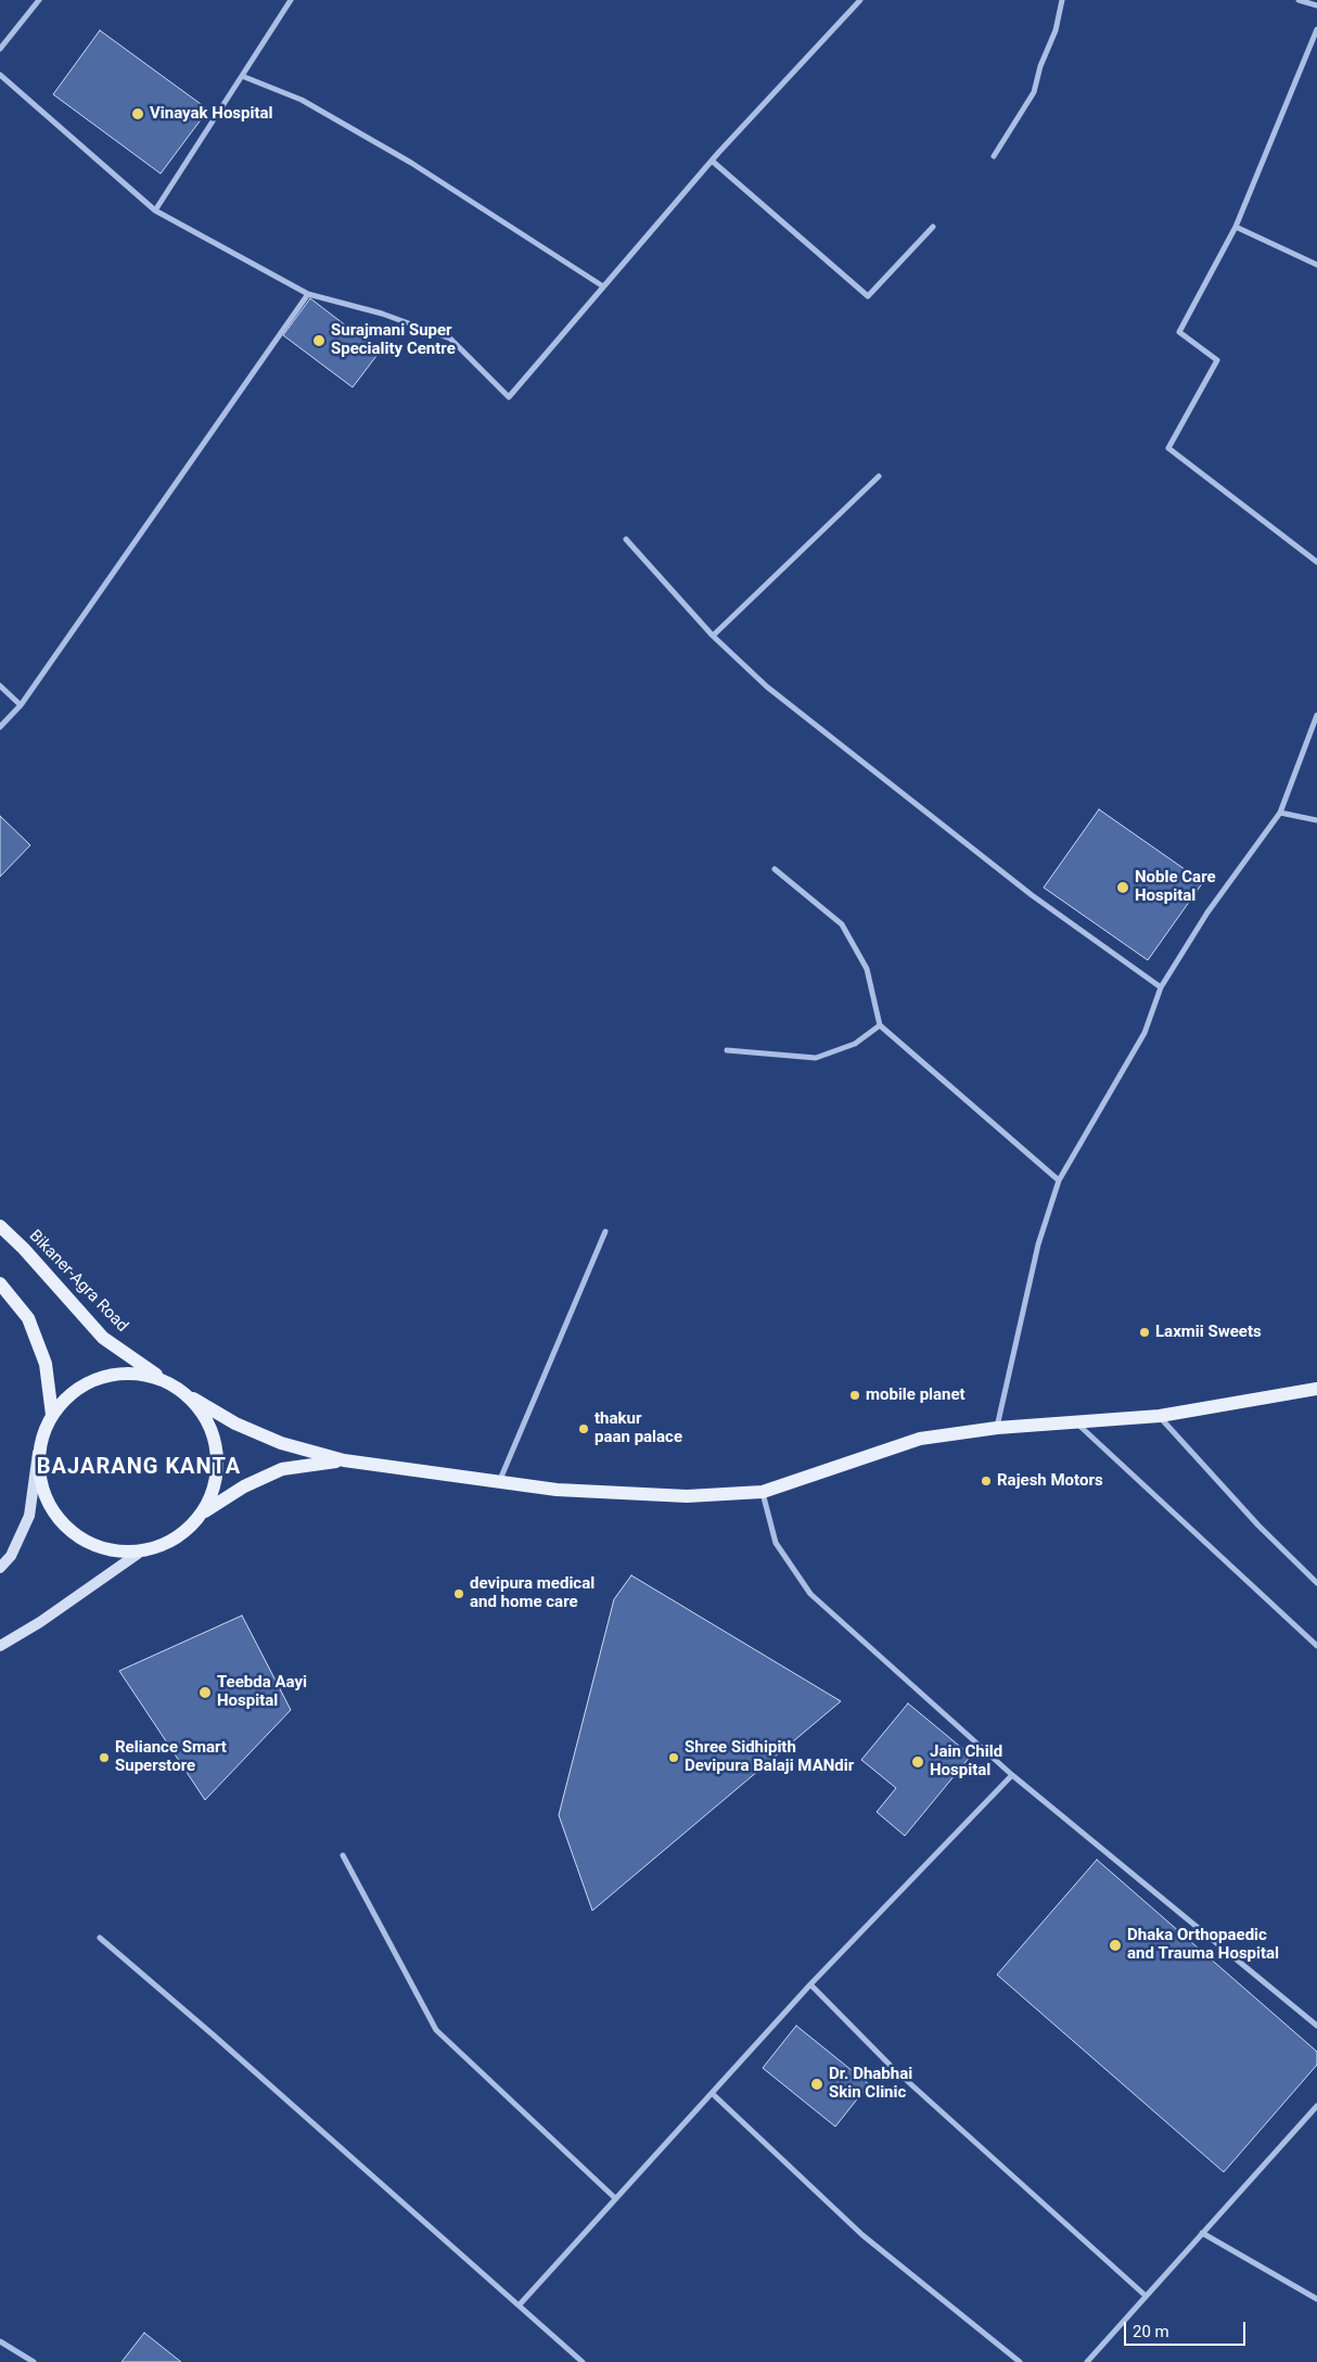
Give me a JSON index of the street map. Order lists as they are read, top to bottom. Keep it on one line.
{"streets":{"main road":["Bikaner-Agra Road"]},"districts":["BAJARANG KANTA"],"places":["Vinayak Hospital","Surajmani Super Speciality Centre","Noble Care Hospital","Laxmii Sweets","mobile planet","thakur paan palace","Rajesh Motors","devipura medical and home care","Teebda Aayi Hospital","Reliance Smart Superstore","Shree Sidhipith Devipura Balaji MANdir","Jain Child Hospital","Dhaka Orthopaedic and Trauma Hospital","Dr. Dhabhai Skin Clinic"],"scale_bar":"20 m"}
